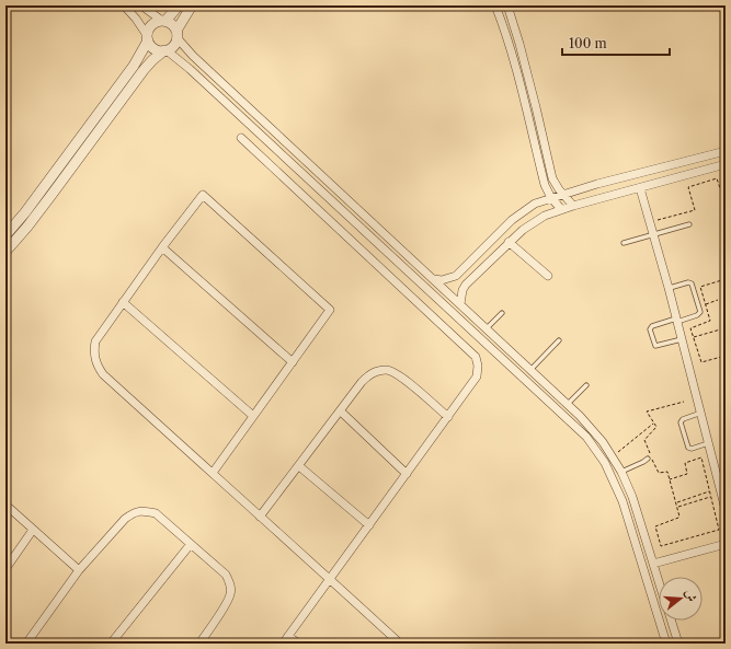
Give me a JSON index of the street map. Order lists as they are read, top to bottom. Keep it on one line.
{"scale_bar":"100 m","north":"right"}
